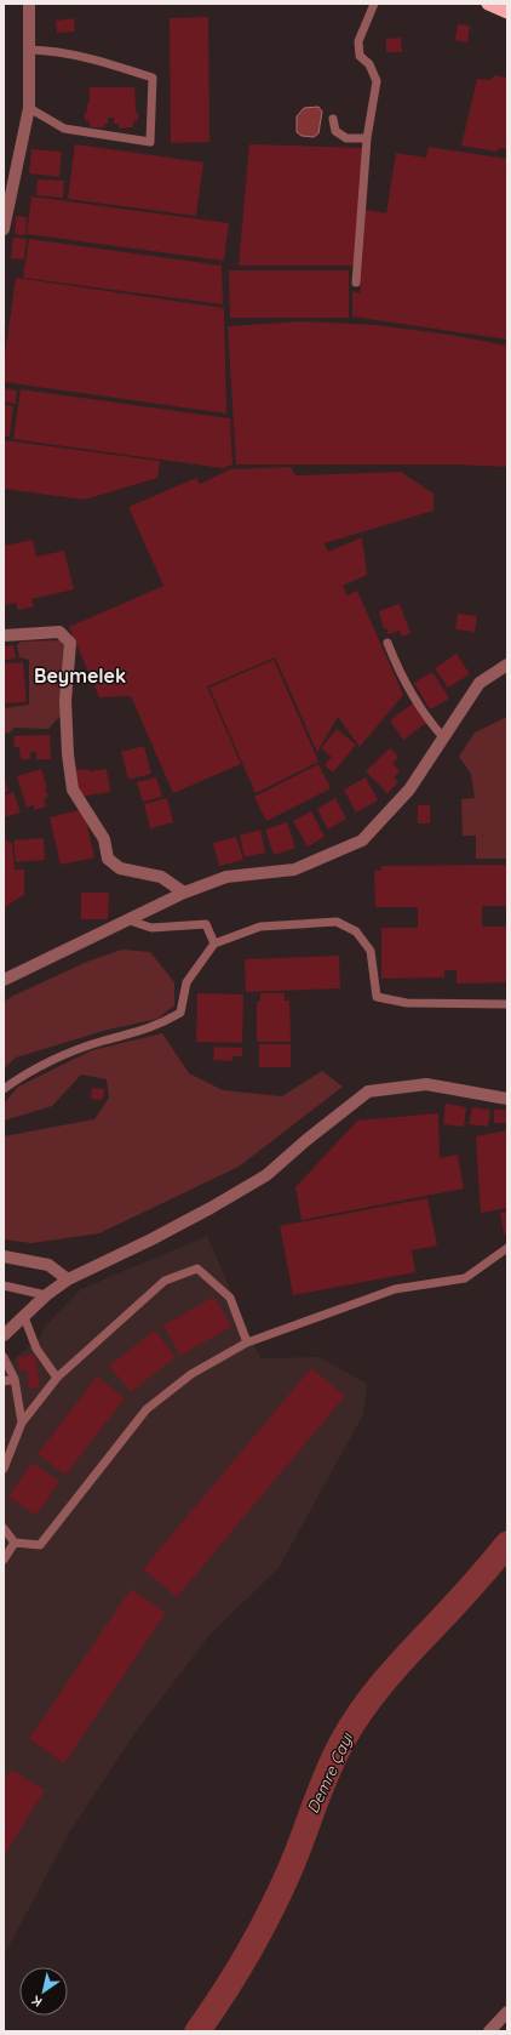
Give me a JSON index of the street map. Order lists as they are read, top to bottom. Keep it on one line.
{"districts":["Beymelek"],"water":["Demre Çayı"],"north":"bottom left"}
